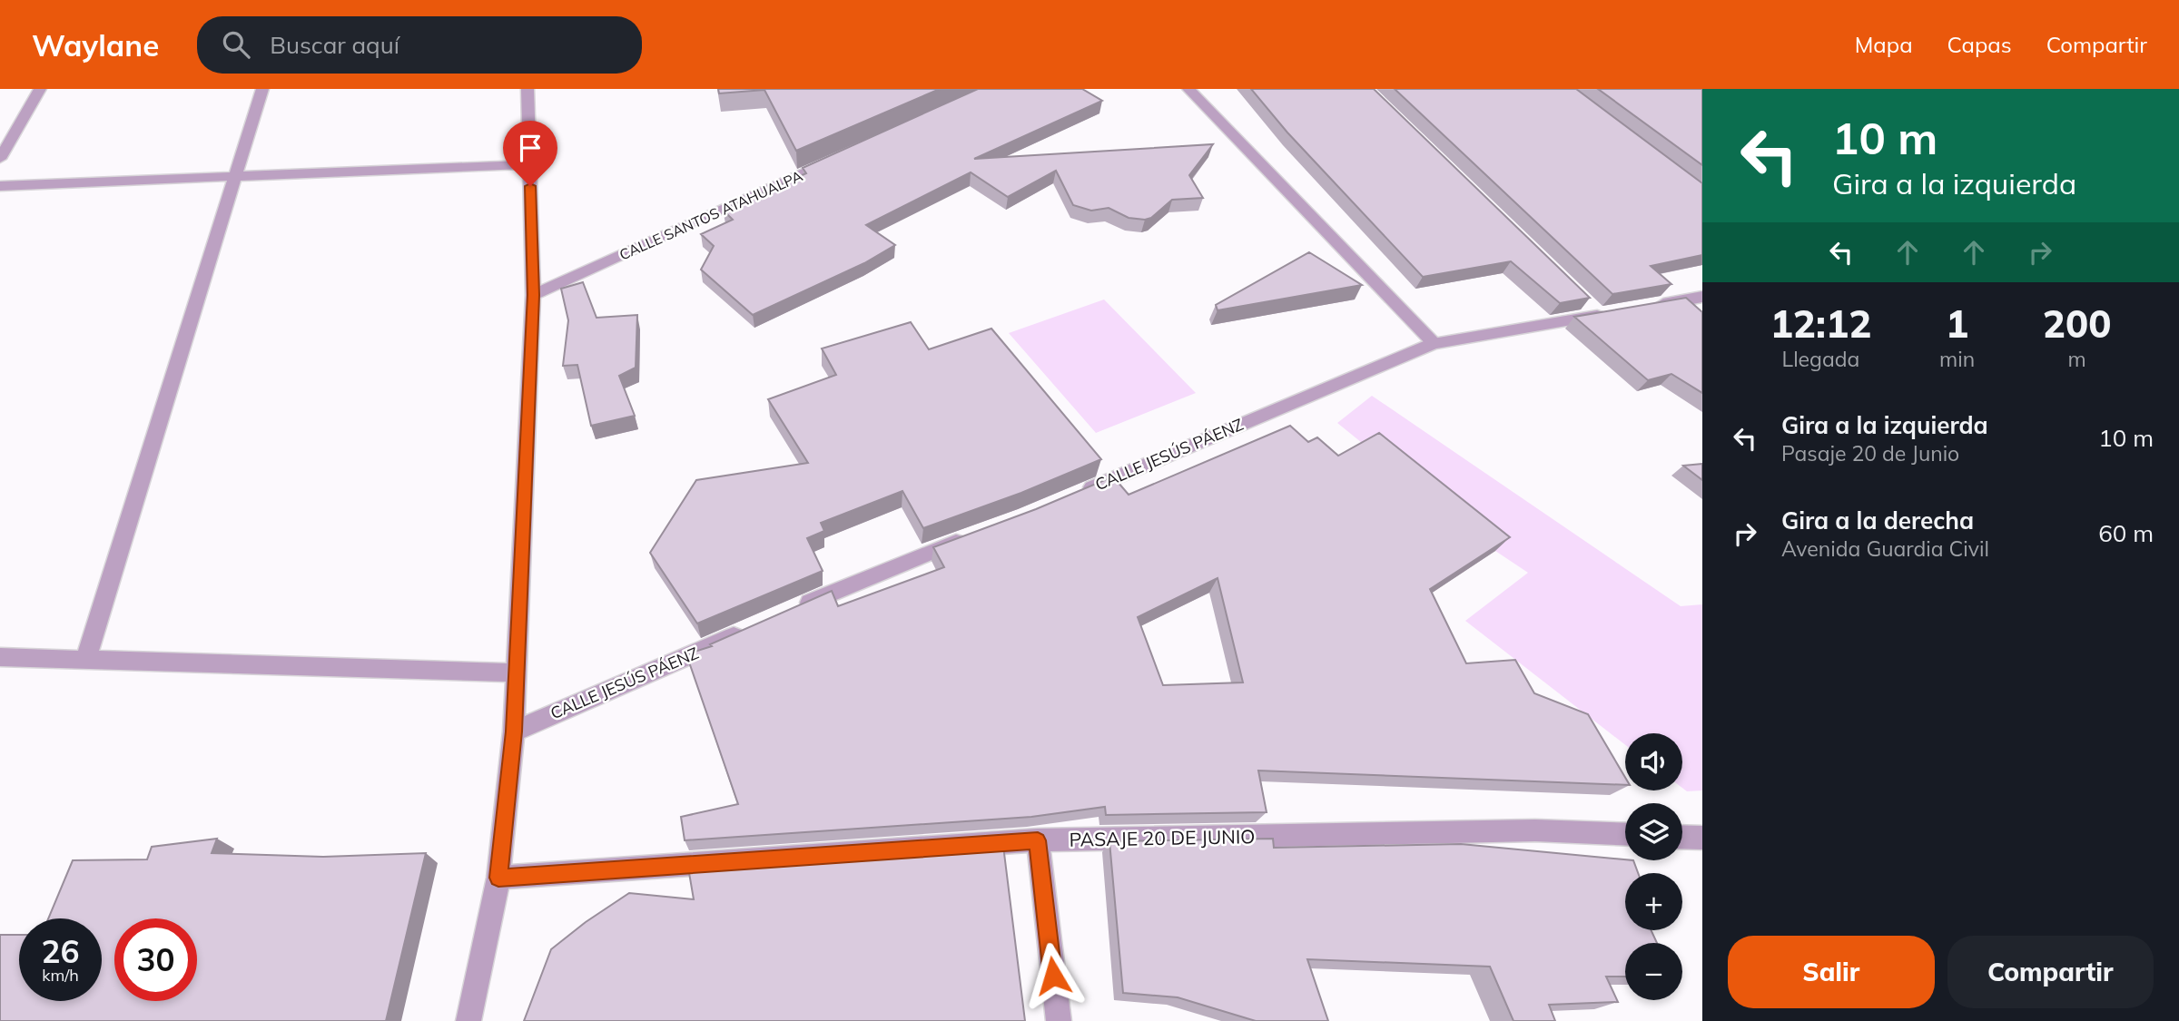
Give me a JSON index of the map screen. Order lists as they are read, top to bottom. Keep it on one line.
{"streets":{"street":["CALLE SANTOS ATAHUALPA","CALLE JESÚS PÁENZ","PASAJE 20 DE JUNIO"]},"page":{"header":"Waylane","search":"Buscar aquí","nav":["Mapa","Capas","Compartir"],"turn":["10 m","Gira a la izquierda"],"eta":["12:12","Llegada","1","min","200","m"],"list":[{"name":"Gira a la izquierda","note":"Pasaje 20 de Junio","value":"10 m"},{"name":"Gira a la derecha","note":"Avenida Guardia Civil","value":"60 m"}],"map_buttons":["+","−"],"speed":"26 km/h","limit":"30","buttons":["Salir","Compartir"]}}
